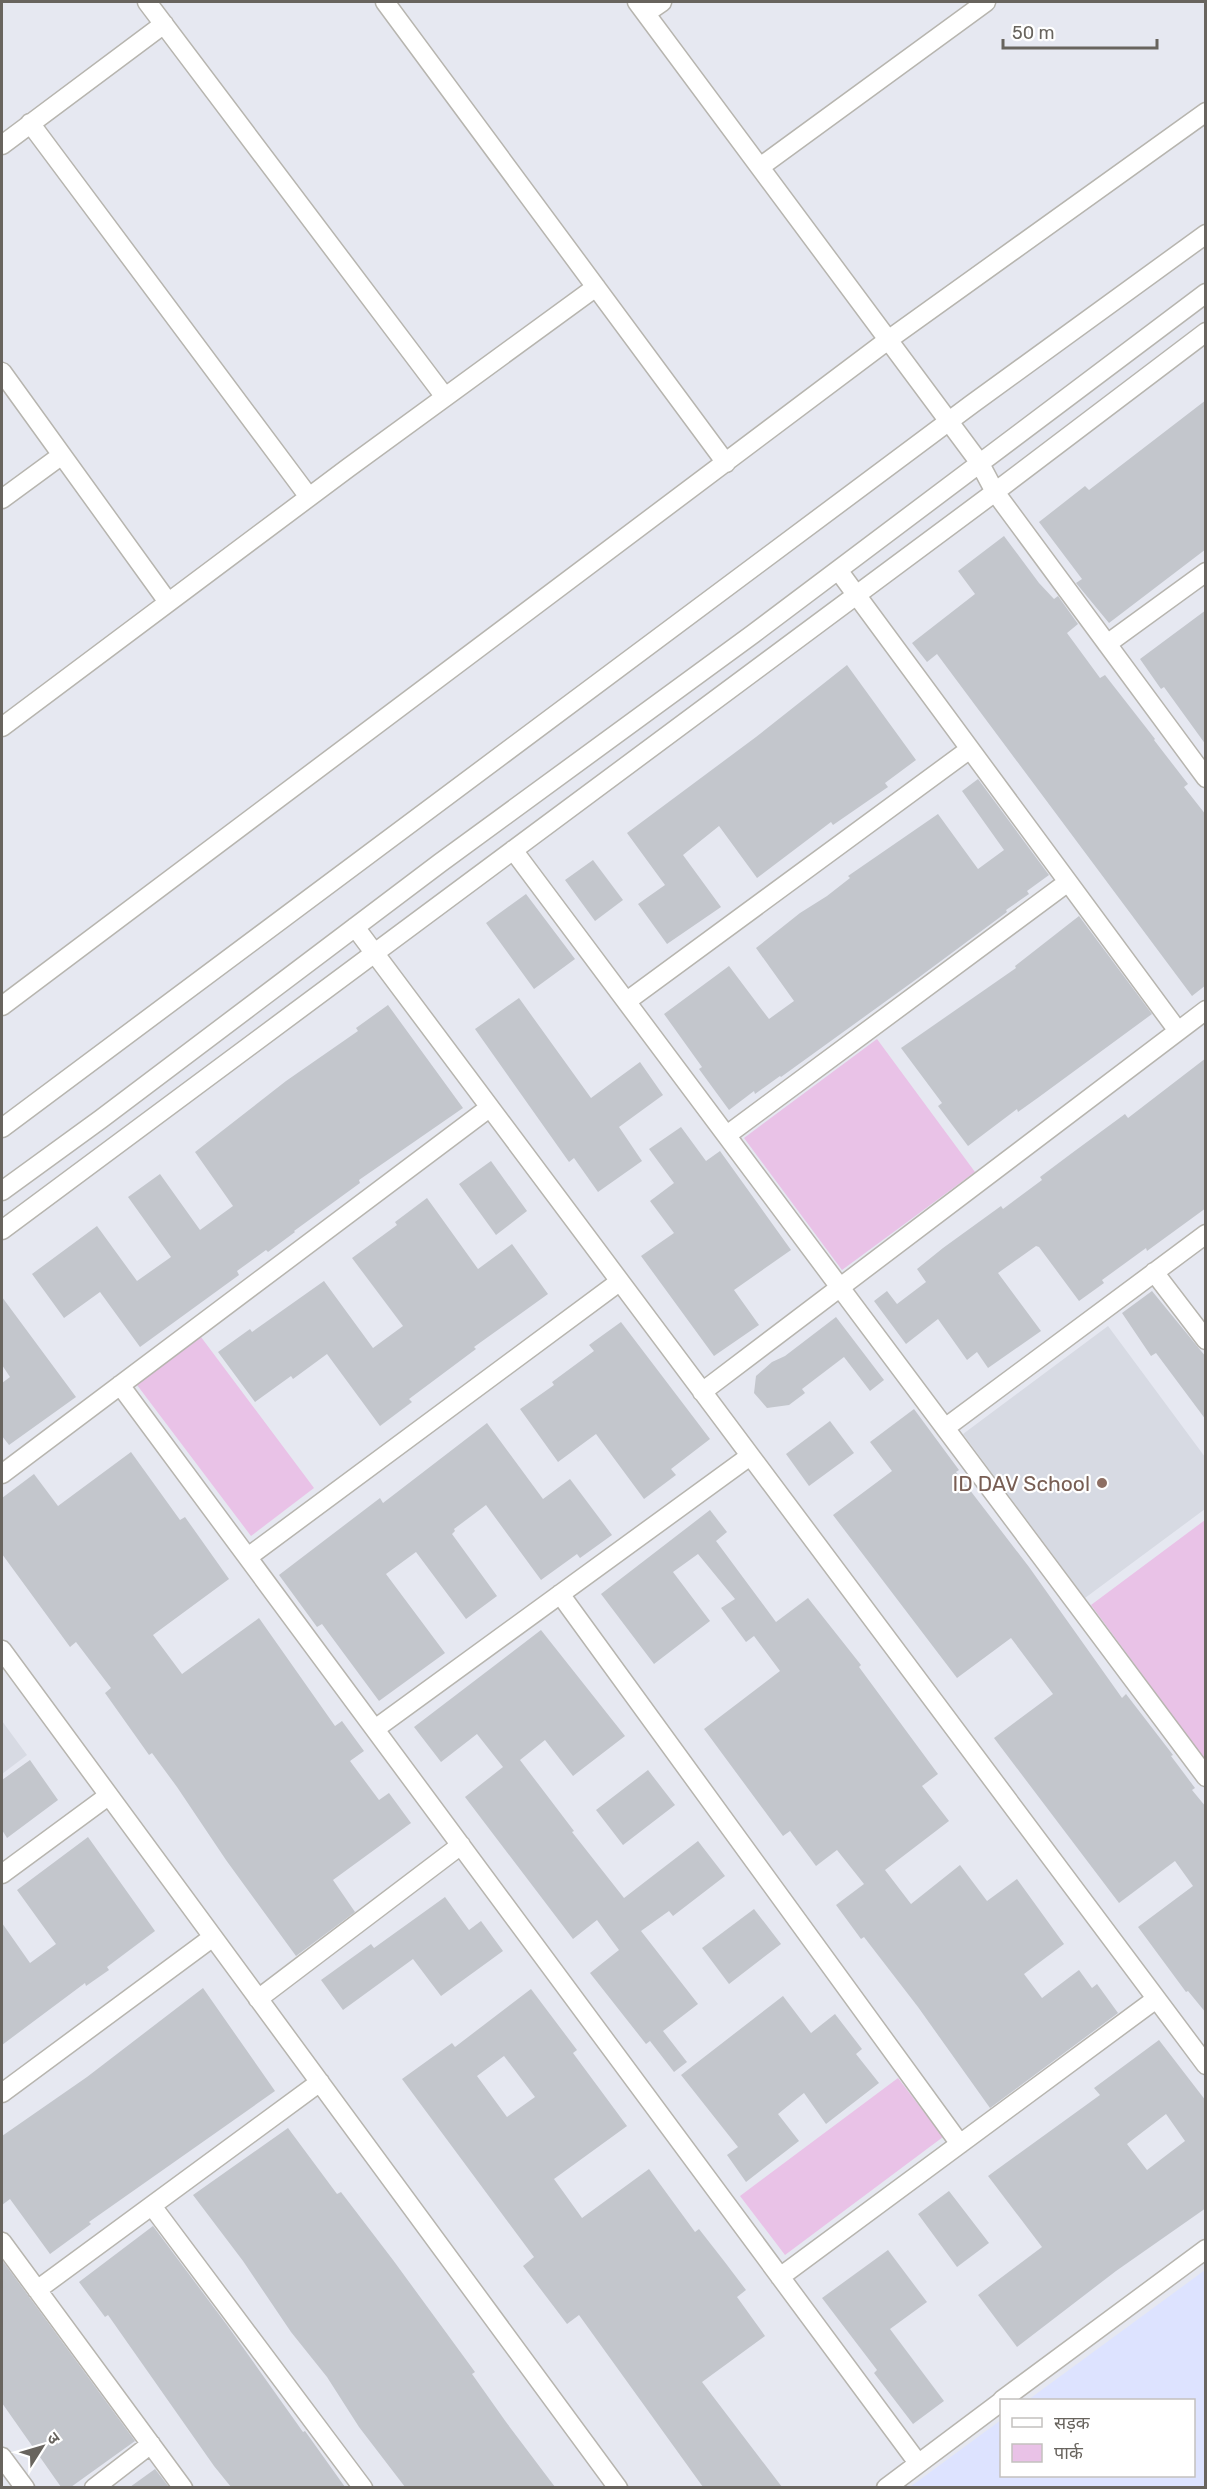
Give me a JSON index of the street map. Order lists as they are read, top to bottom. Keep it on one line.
{"places":["ID DAV School"],"legend":["सड़क","पार्क"],"scale_bar":"50 m","north":"top right"}
